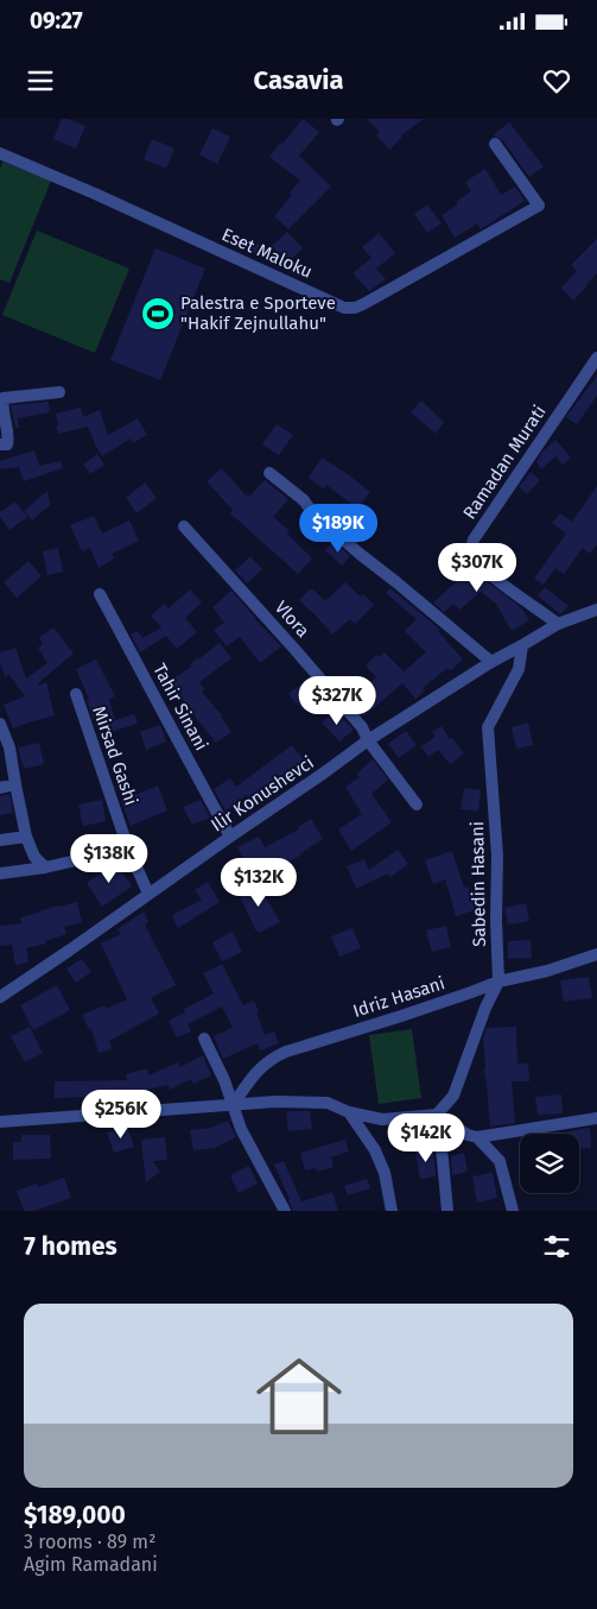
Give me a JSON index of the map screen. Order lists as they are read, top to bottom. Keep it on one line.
{"streets":{"street":["Eset Maloku","Ramadan Murati","Vlora","Tahir Sinani","Mirsad Gashi","Ilir Konushevci","Sabedin Hasani","Idriz Hasani"]},"crossings":[["Ramadan Murati","Ilir Konushevci"],["Vlora","Ilir Konushevci"],["Tahir Sinani","Ilir Konushevci"],["Mirsad Gashi","Ilir Konushevci"],["Ilir Konushevci","Sabedin Hasani"],["Sabedin Hasani","Idriz Hasani"]],"places":{"sports":["Palestra e Sporteve \"Hakif Zejnullahu\""]},"page":{"status":"09:27","header":"Casavia","price":["$189K","$307K","$327K","$138K","$132K","$256K","$142K"],"heading":"7 homes","list":[{"name":"$189,000","note":"3 rooms · 89 m² · Agim Ramadani"}]}}
